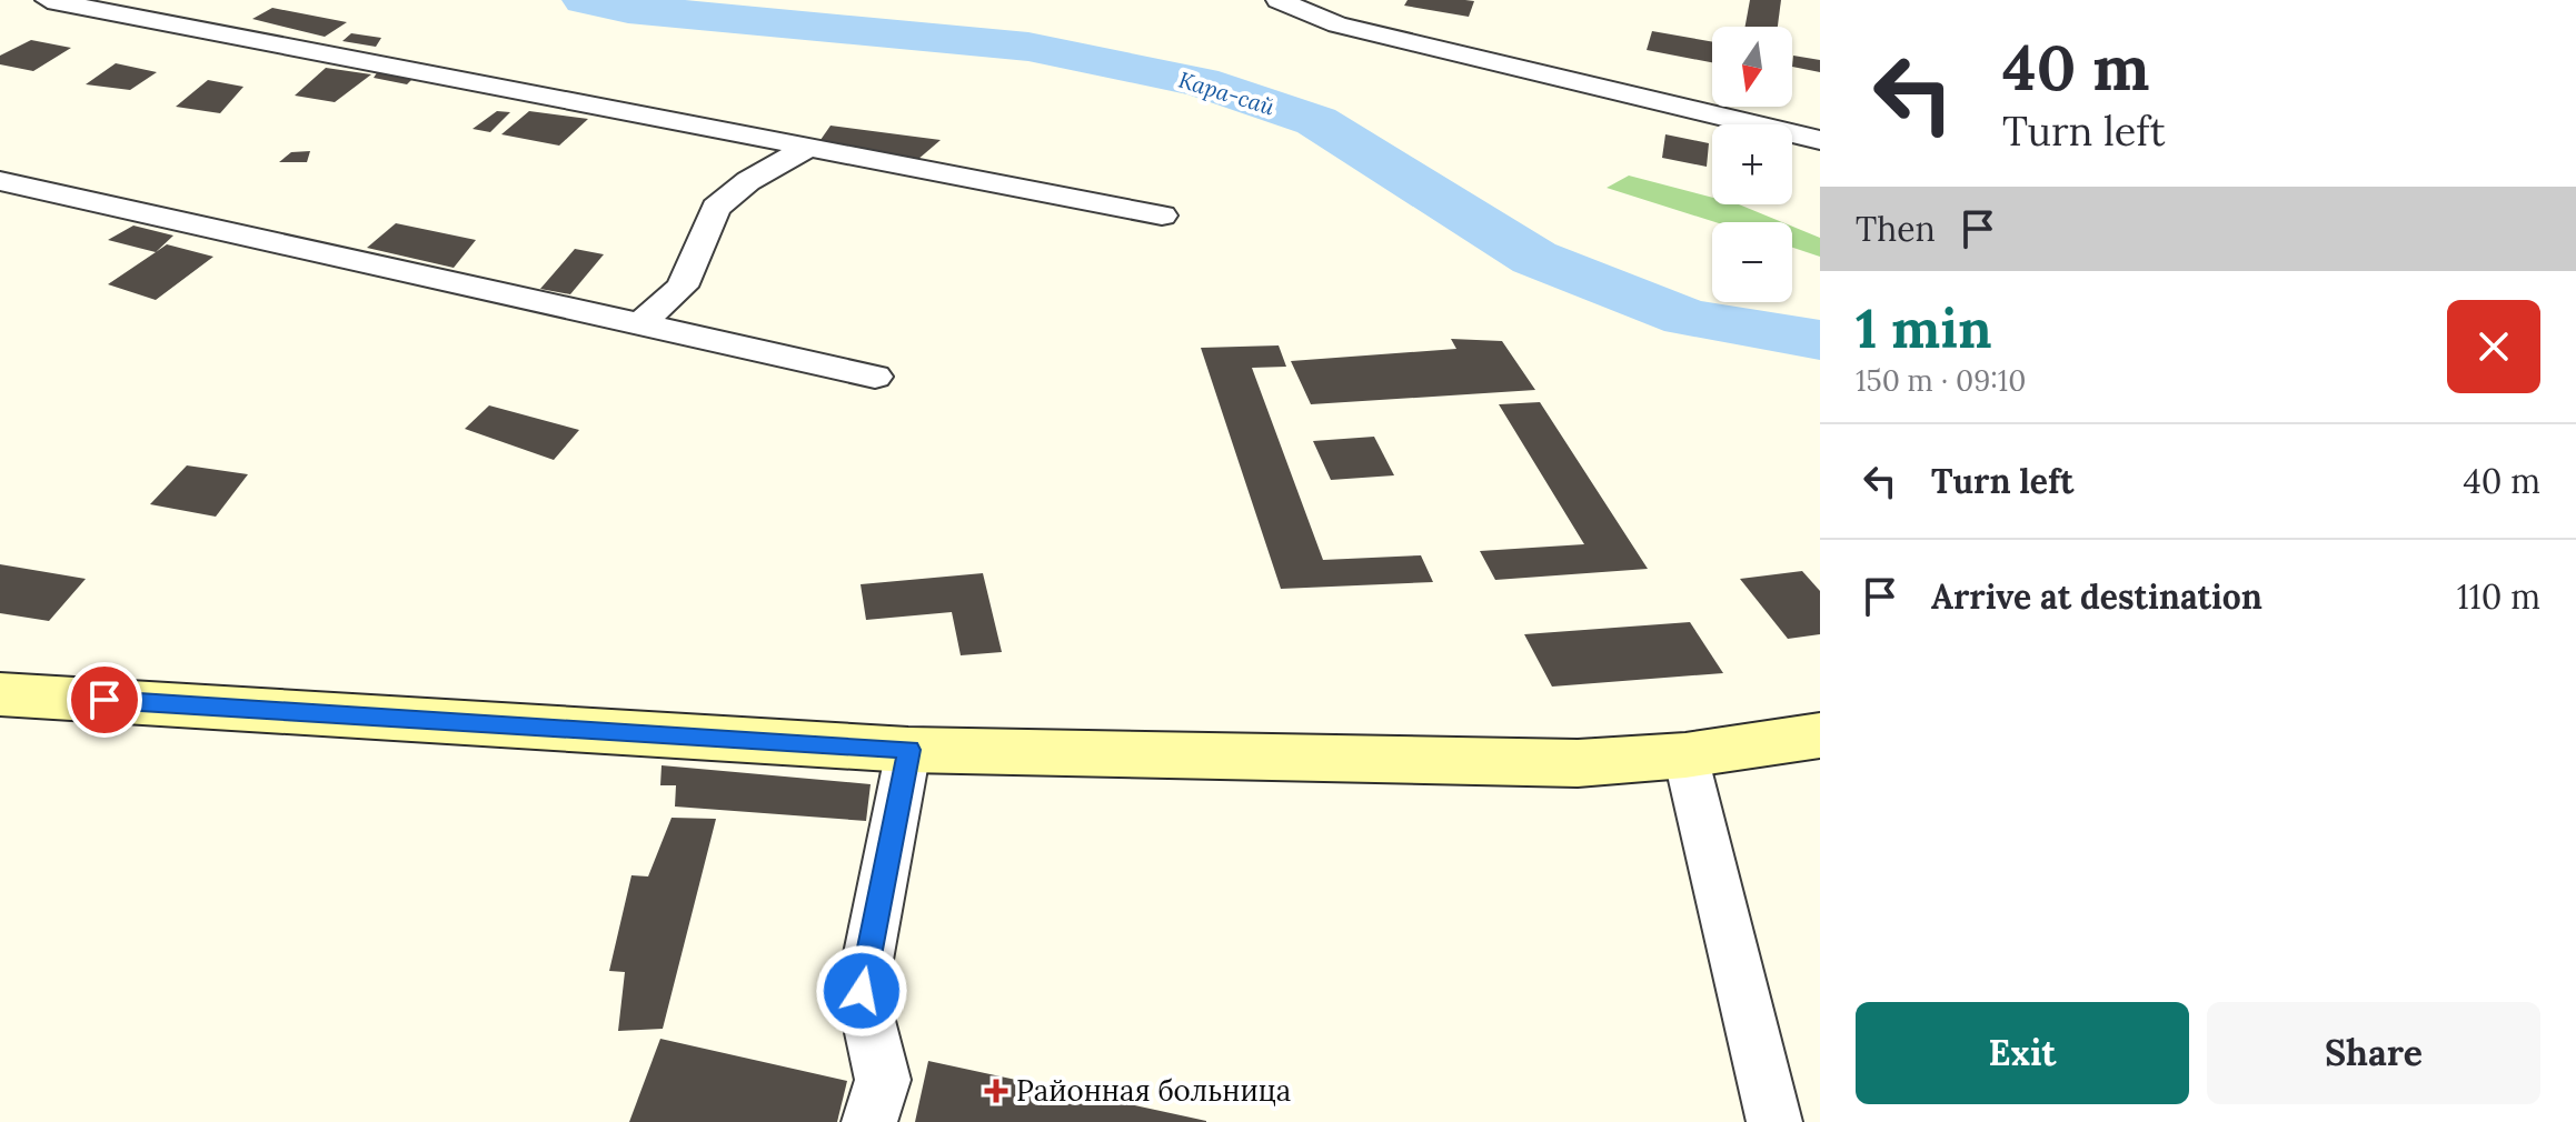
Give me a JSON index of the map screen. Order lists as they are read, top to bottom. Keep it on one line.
{"water":["Кара-сай"],"places":{"health":["Районная больница"]},"north":"bottom","page":{"turn":["40 m","Turn left"],"map_buttons":["+","−"],"then":"Then","heading":["1 min","150 m · 09:10"],"list":[{"name":"Turn left","value":"40 m"},{"name":"Arrive at destination","value":"110 m"}],"buttons":["Exit","Share"]}}
